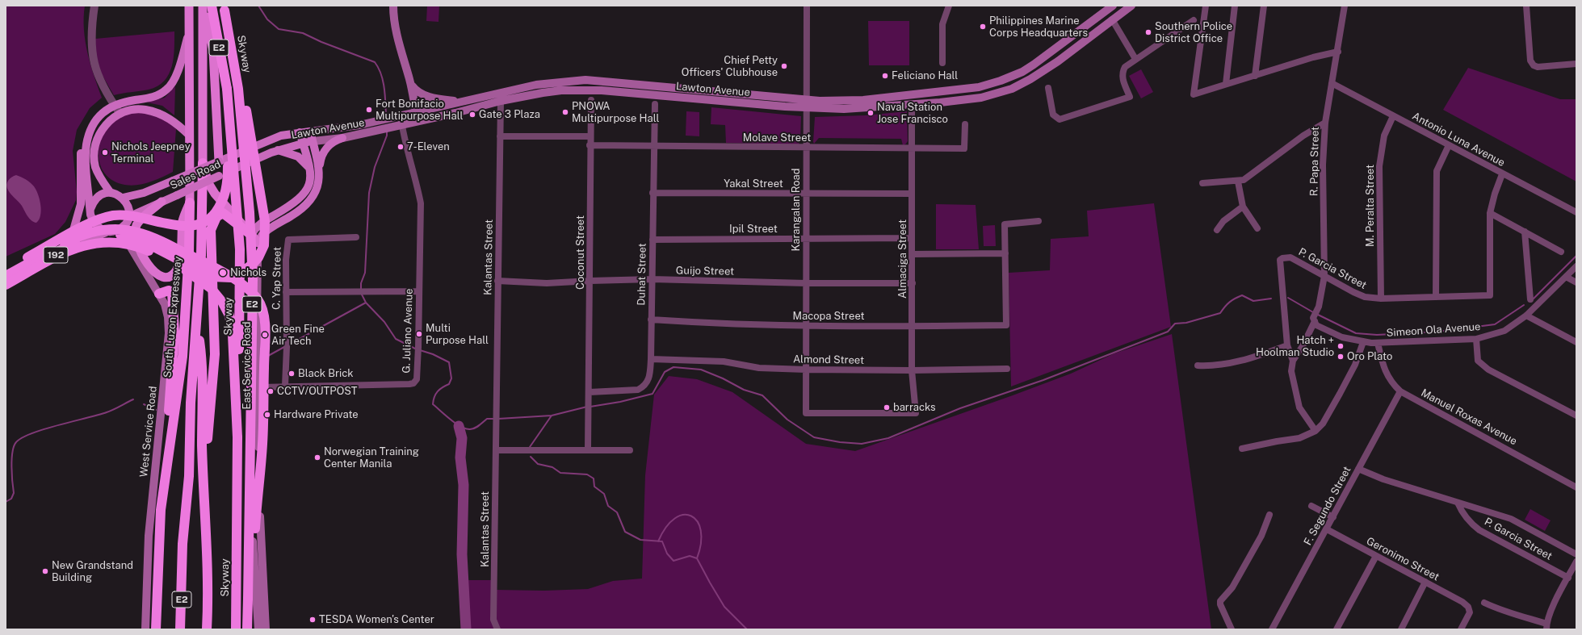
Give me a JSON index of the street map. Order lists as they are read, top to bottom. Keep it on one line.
{"streets":{"highway":["E2","Skyway","South Luzon Expressway"],"main road":["Lawton Avenue","Sales Road","192","East Service Road","West Service Road"],"street":["Molave Street","Antonio Luna Avenue","R. Papa Street","Yakal Street","M. Peralta Street","Karangalan Road","Ipil Street","Coconut Street","Kalantas Street","Almaciga Street","P. Garcia Street","Guijo Street","Duhat Street","C. Yap Street","Macopa Street","Simeon Ola Avenue","G. Juliano Avenue","Almond Street","Manuel Roxas Avenue","F. Segundo Street","Geronimo Street"]},"crossings":[["Lawton Avenue","Sales Road"],["Lawton Avenue","Karangalan Road"],["Lawton Avenue","Kalantas Street"],["Lawton Avenue","Almaciga Street"],["Lawton Avenue","G. Juliano Avenue"],["Molave Street","Karangalan Road"],["Molave Street","Coconut Street"],["Molave Street","Almaciga Street"],["Molave Street","Duhat Street"],["Antonio Luna Avenue","R. Papa Street"],["Antonio Luna Avenue","M. Peralta Street"],["Antonio Luna Avenue","P. Garcia Street"],["R. Papa Street","P. Garcia Street"],["R. Papa Street","Simeon Ola Avenue"],["Sales Road","192"],["Sales Road","West Service Road"],["Yakal Street","Karangalan Road"],["Yakal Street","Almaciga Street"],["Yakal Street","Duhat Street"],["M. Peralta Street","P. Garcia Street"],["Karangalan Road","Ipil Street"],["Karangalan Road","Almaciga Street"],["Karangalan Road","Guijo Street"],["Karangalan Road","Macopa Street"],["Karangalan Road","Almond Street"],["Ipil Street","Almaciga Street"],["Ipil Street","Duhat Street"],["Coconut Street","Guijo Street"],["Coconut Street","Duhat Street"],["192","West Service Road"],["Kalantas Street","Guijo Street"],["Almaciga Street","Guijo Street"],["Almaciga Street","Macopa Street"],["Almaciga Street","Almond Street"],["Guijo Street","Duhat Street"],["Duhat Street","Macopa Street"],["Duhat Street","Almond Street"],["C. Yap Street","G. Juliano Avenue"],["Simeon Ola Avenue","Manuel Roxas Avenue"],["G. Juliano Avenue","East Service Road"],["Manuel Roxas Avenue","F. Segundo Street"],["F. Segundo Street","Geronimo Street"]],"places":["Philippines Marine Corps Headquarters","Southern Police District Office","Chief Petty Officers' Clubhouse","Feliciano Hall","Fort Bonifacio Multipurpose Hall","PNOWA Multipurpose Hall","Naval Station Jose Francisco","Gate 3 Plaza","7-Eleven","Nichols Jeepney Terminal","Nichols","Multi Purpose Hall","Green Fine Air Tech","Hatch + Hoolman Studio","Oro Plato","Black Brick","CCTV/OUTPOST","barracks","Hardware Private","Norwegian Training Center Manila","New Grandstand Building","TESDA Women's Center"]}
